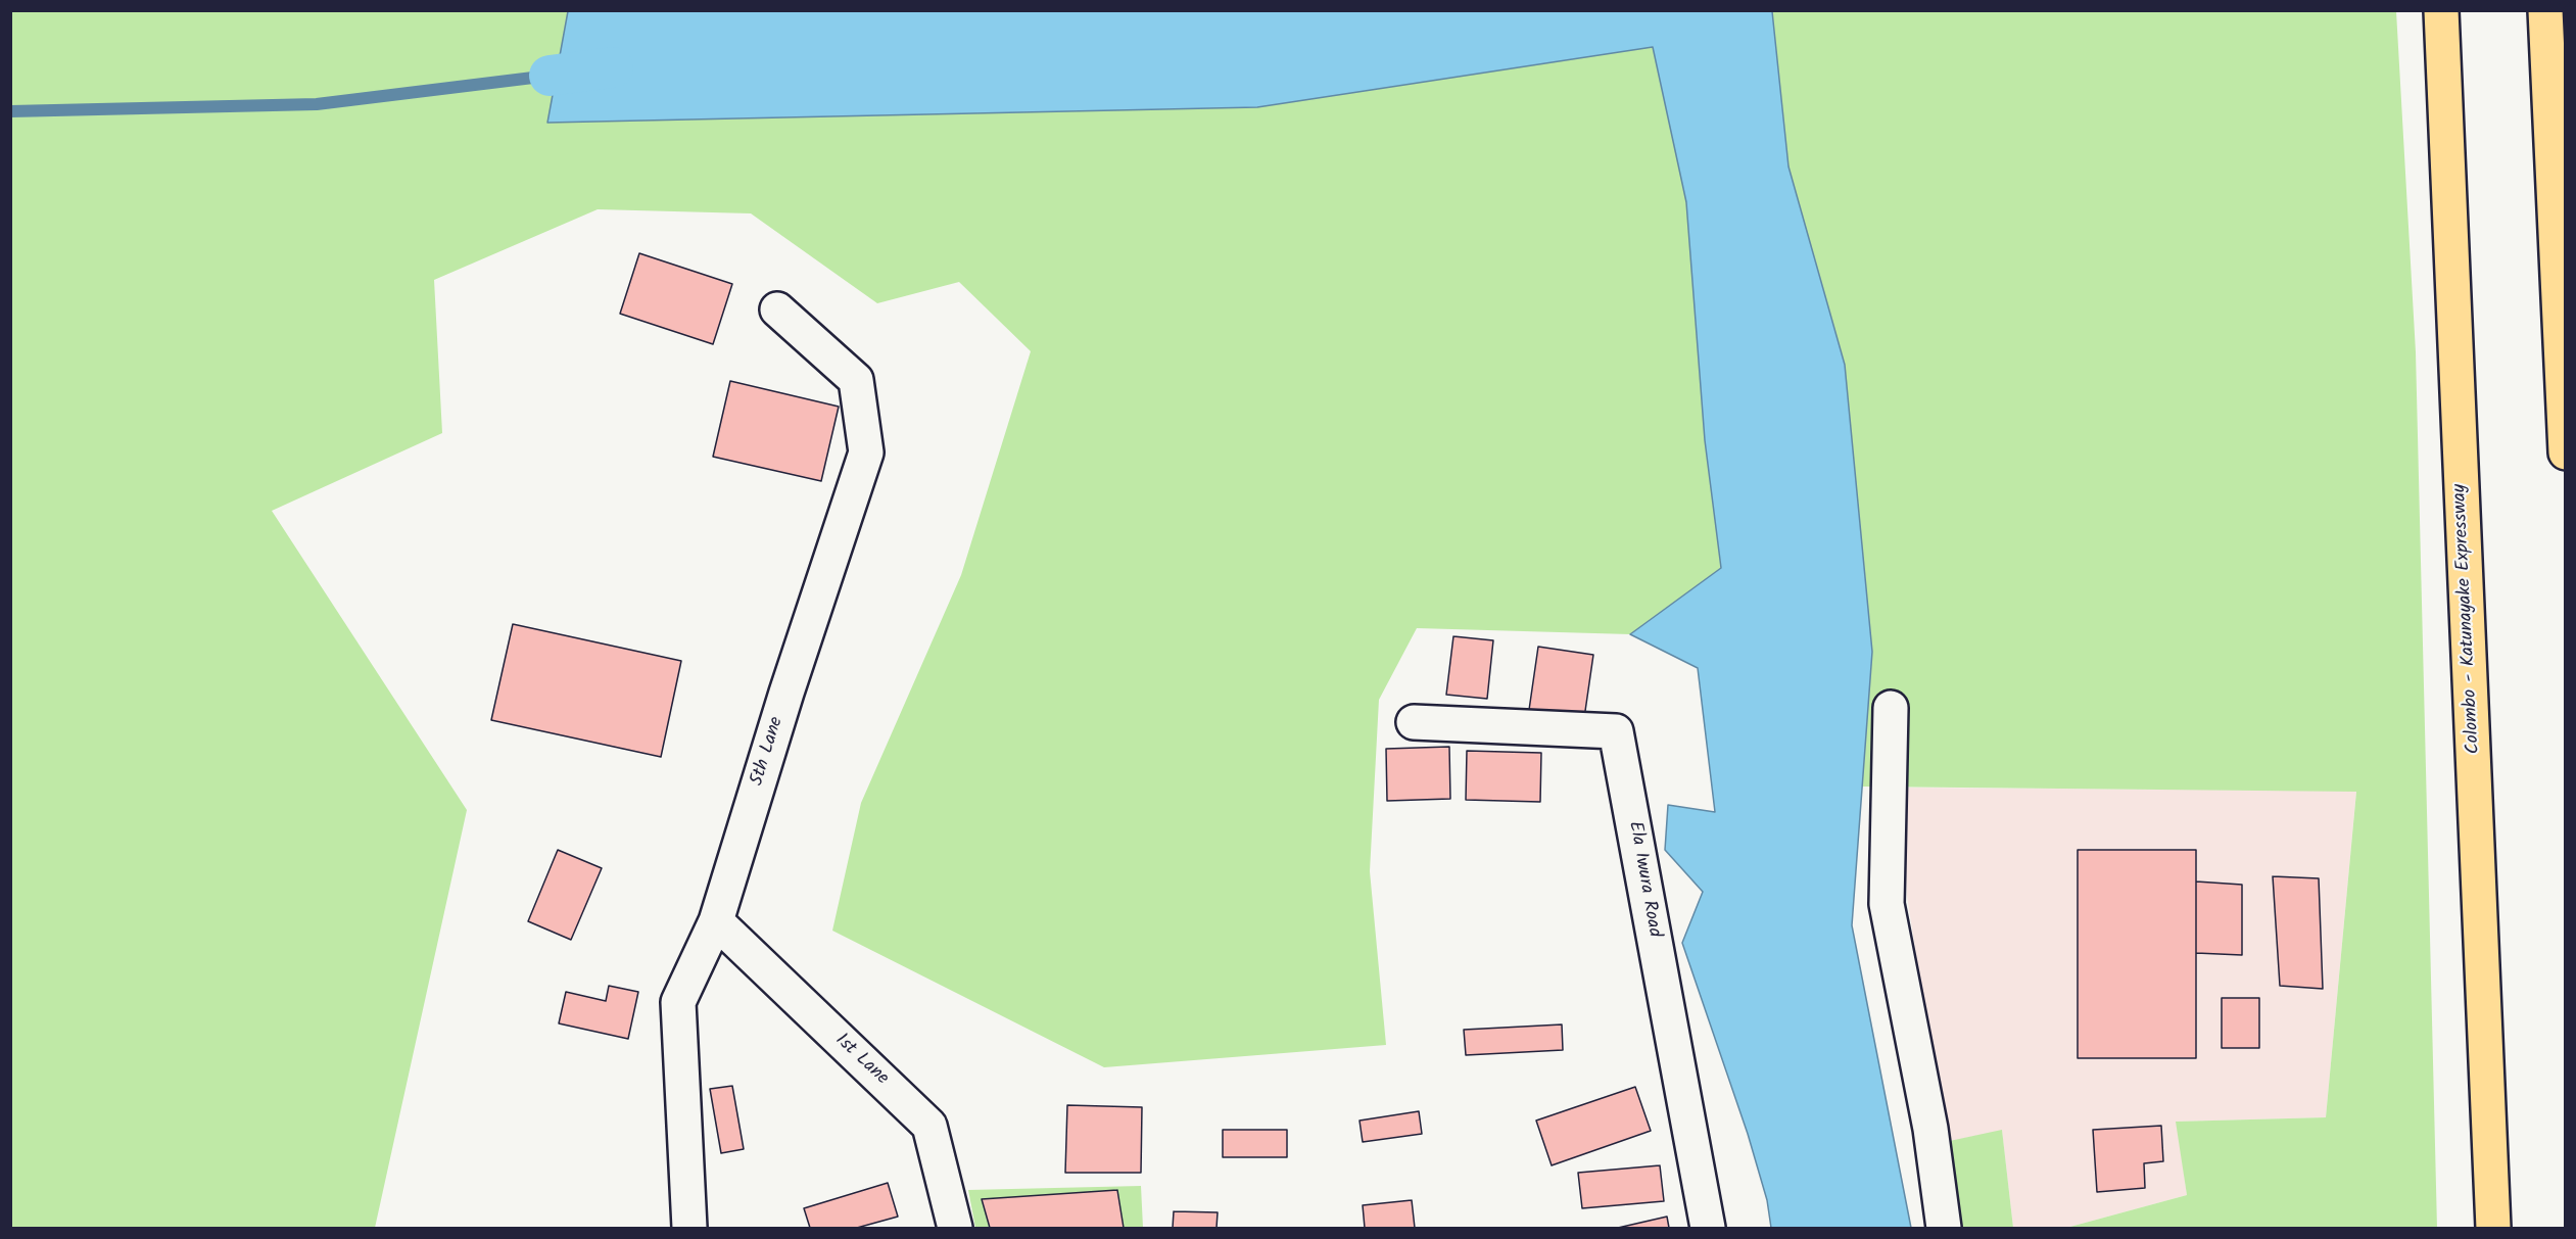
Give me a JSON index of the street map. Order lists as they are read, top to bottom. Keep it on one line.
{"streets":{"highway":["Colombo - Katunayake Expressway"],"street":["5th Lane","Ela Iwura Road","1st Lane"]},"crossings":[["5th Lane","1st Lane"]]}
